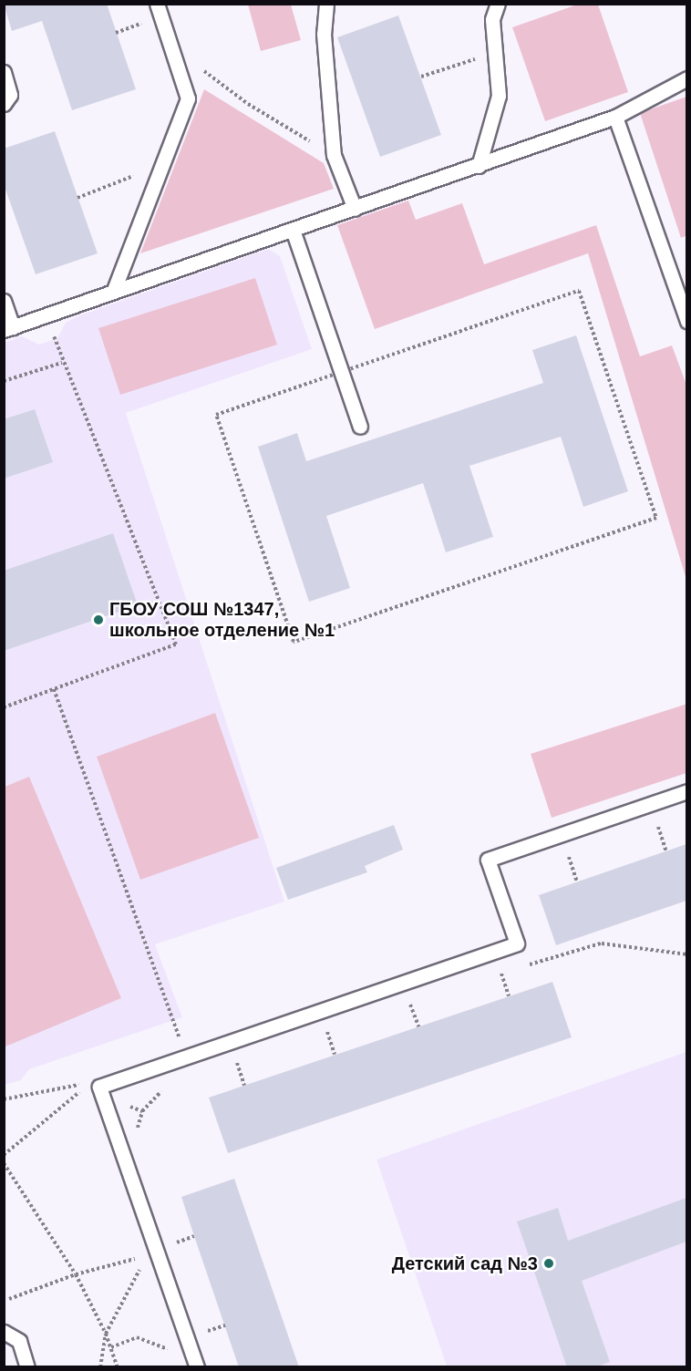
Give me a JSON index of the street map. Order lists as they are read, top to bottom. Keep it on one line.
{"places":["ГБОУ СОШ №1347, школьное отделение №1","Детский сад №3"]}
